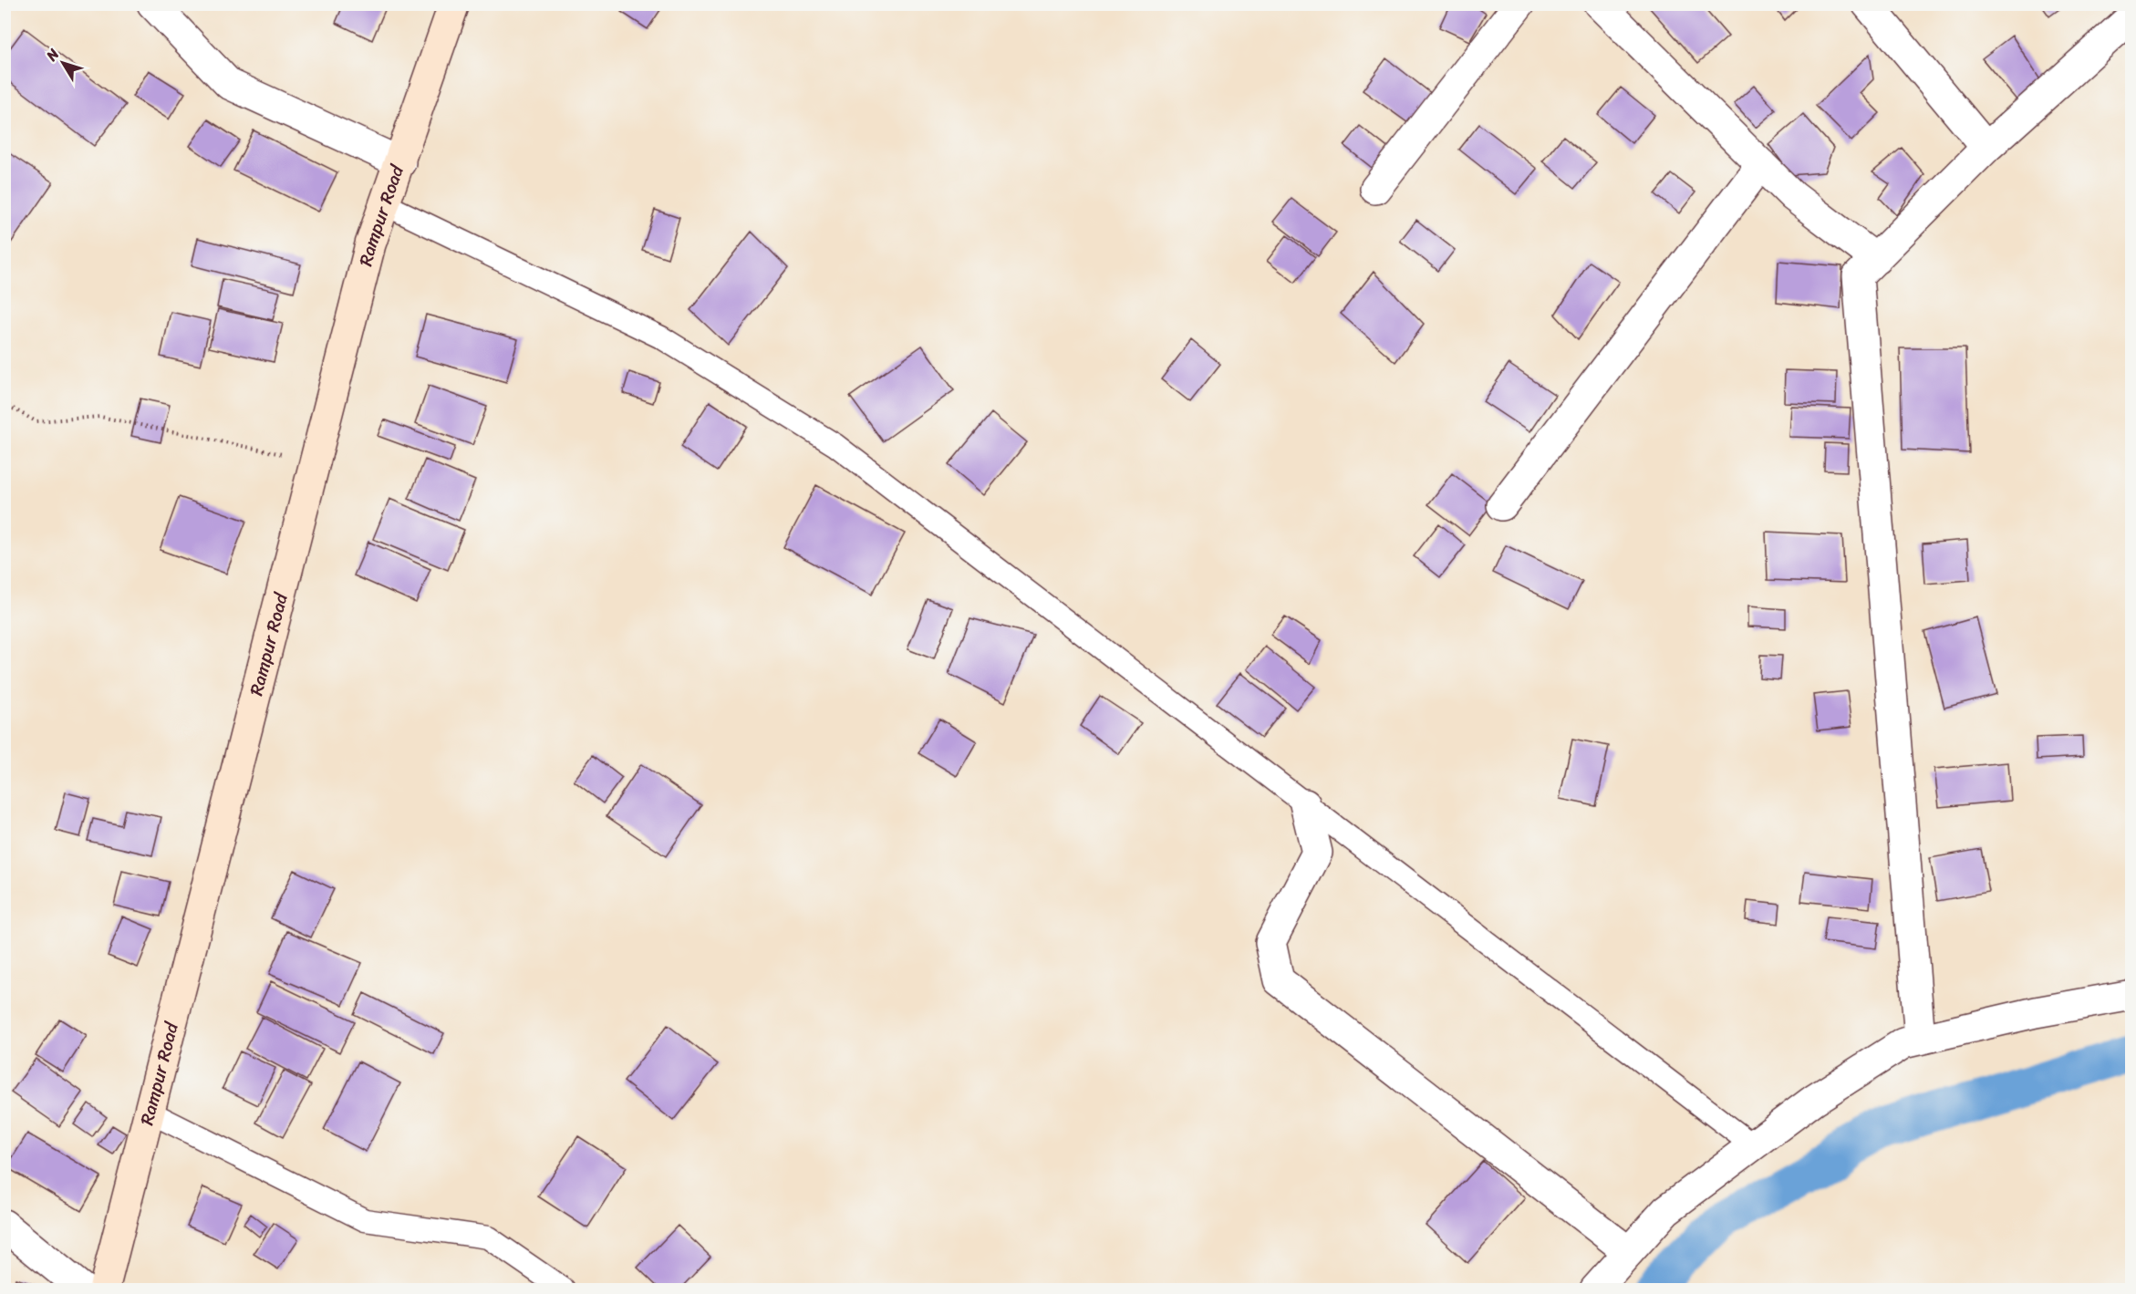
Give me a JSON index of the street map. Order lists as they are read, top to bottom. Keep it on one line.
{"streets":{"main road":["Rampur Road"]},"north":"top left"}
